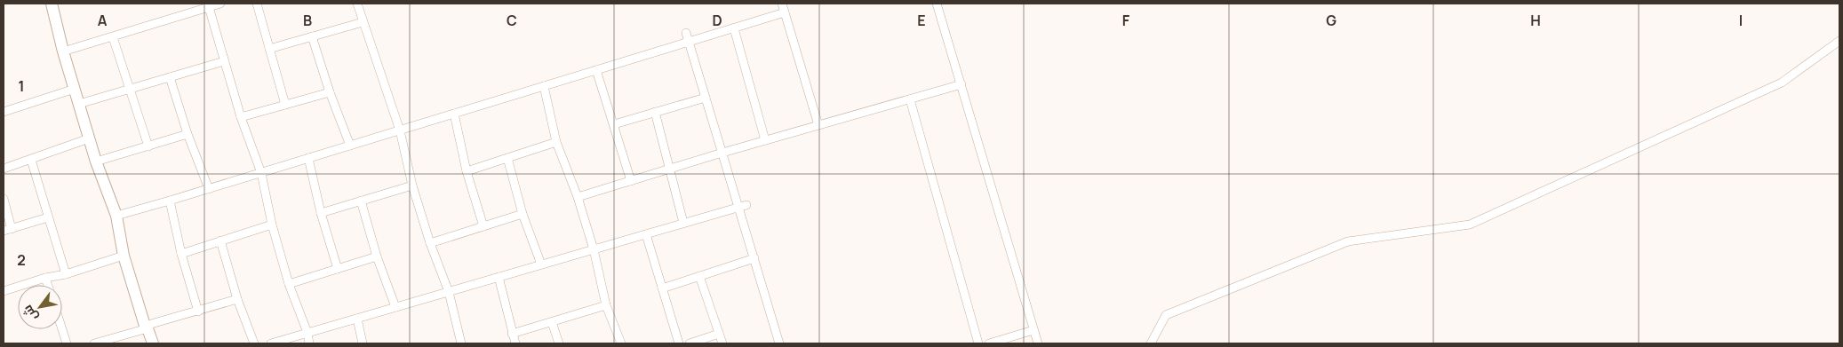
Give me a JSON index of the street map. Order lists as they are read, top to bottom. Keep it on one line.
{"north":"bottom left","grid":{"columns":["A","B","C","D","E","F","G","H","I"],"rows":["1","2"]}}
